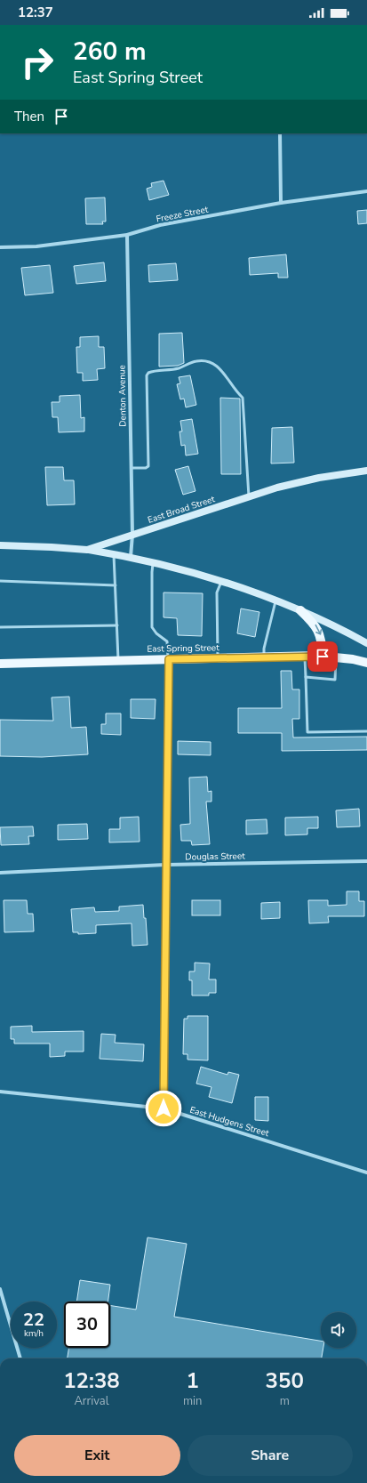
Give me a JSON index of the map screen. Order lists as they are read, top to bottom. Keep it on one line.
{"streets":{"main road":["East Spring Street"],"street":["Freeze Street","Denton Avenue","East Broad Street","Douglas Street","East Hudgens Street"]},"crossings":[["Freeze Street","Denton Avenue"],["Denton Avenue","East Broad Street"]],"page":{"status":"12:37","turn":["260 m","East Spring Street"],"then":"Then","speed":"22 km/h","limit":"30","eta":["12:38","Arrival","1","min","350","m"],"buttons":["Exit","Share"]}}
